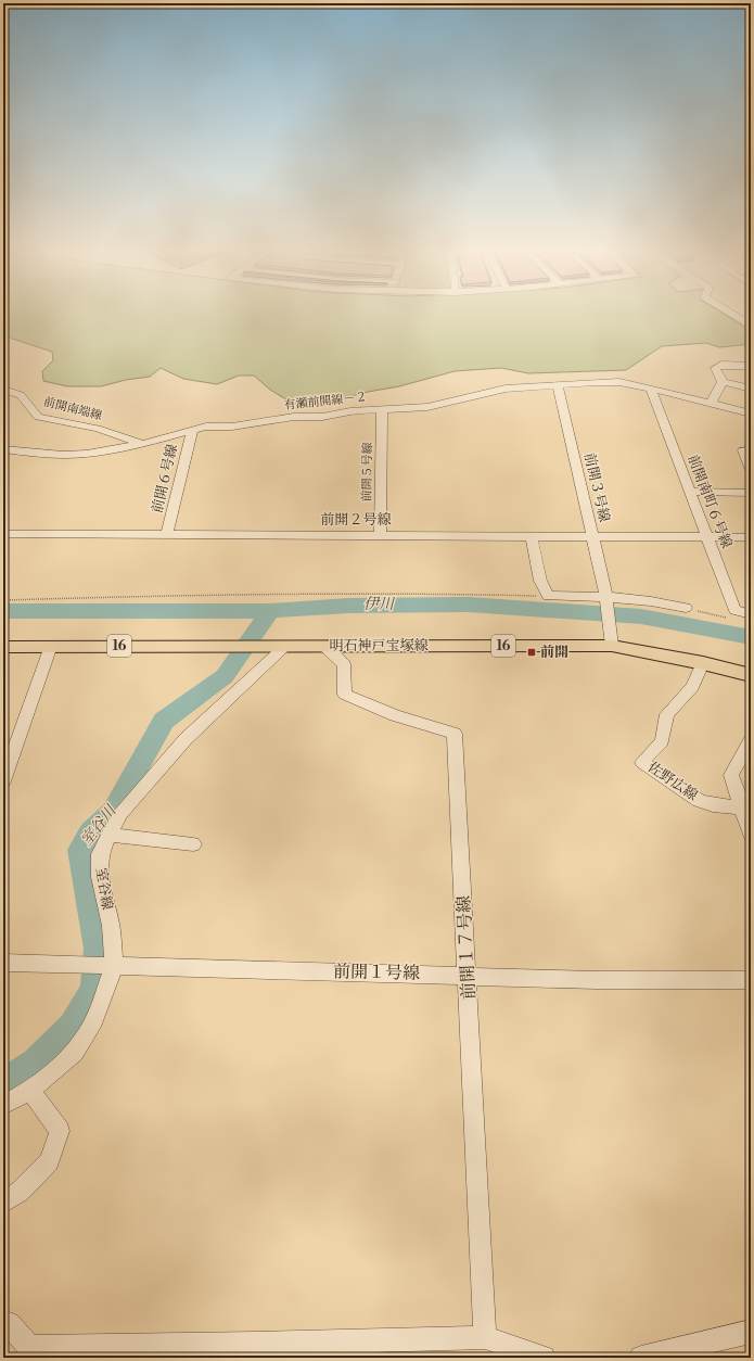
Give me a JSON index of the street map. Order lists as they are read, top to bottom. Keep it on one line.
{"streets":{"main road":["16","明石神戸宝塚線"],"street":["有瀬前開線－２","前開南端線","前開５号線","前開６号線","前開３号線","前開南町６号線","前開２号線","佐野広線","室谷線","前開１７号線","前開１号線"]},"crossings":[["有瀬前開線－２","前開南端線"],["有瀬前開線－２","前開５号線"],["有瀬前開線－２","前開６号線"],["有瀬前開線－２","前開３号線"],["有瀬前開線－２","前開南町６号線"],["前開５号線","前開２号線"],["前開６号線","前開２号線"],["前開３号線","前開２号線"],["前開南町６号線","前開２号線"],["明石神戸宝塚線","佐野広線"],["明石神戸宝塚線","室谷線"],["明石神戸宝塚線","前開１７号線"],["室谷線","前開１号線"],["前開１７号線","前開１号線"]],"water":["伊川","室谷川"],"places":{"transit":["前開"]}}
